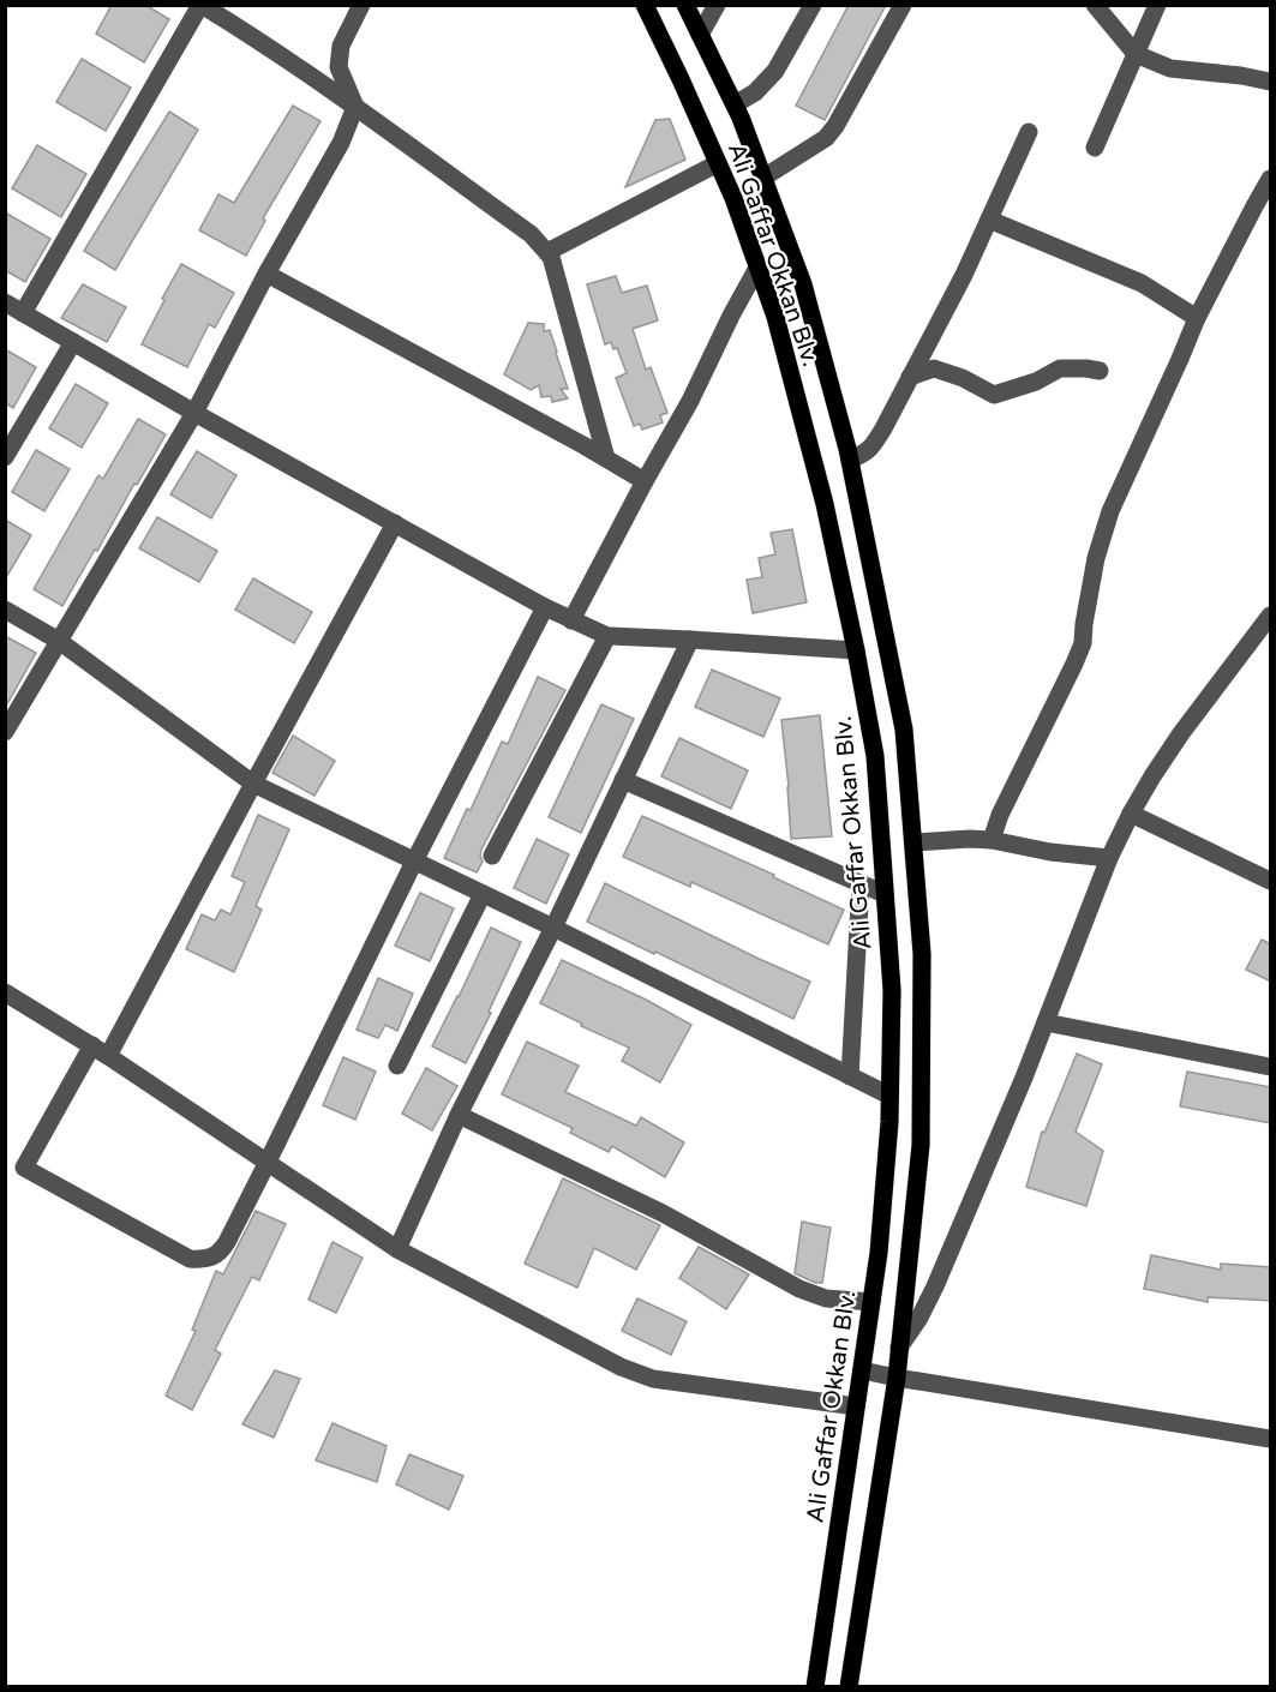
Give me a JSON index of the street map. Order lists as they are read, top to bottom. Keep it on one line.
{"streets":{"main road":["Ali Gaffar Okkan Blv."]}}
